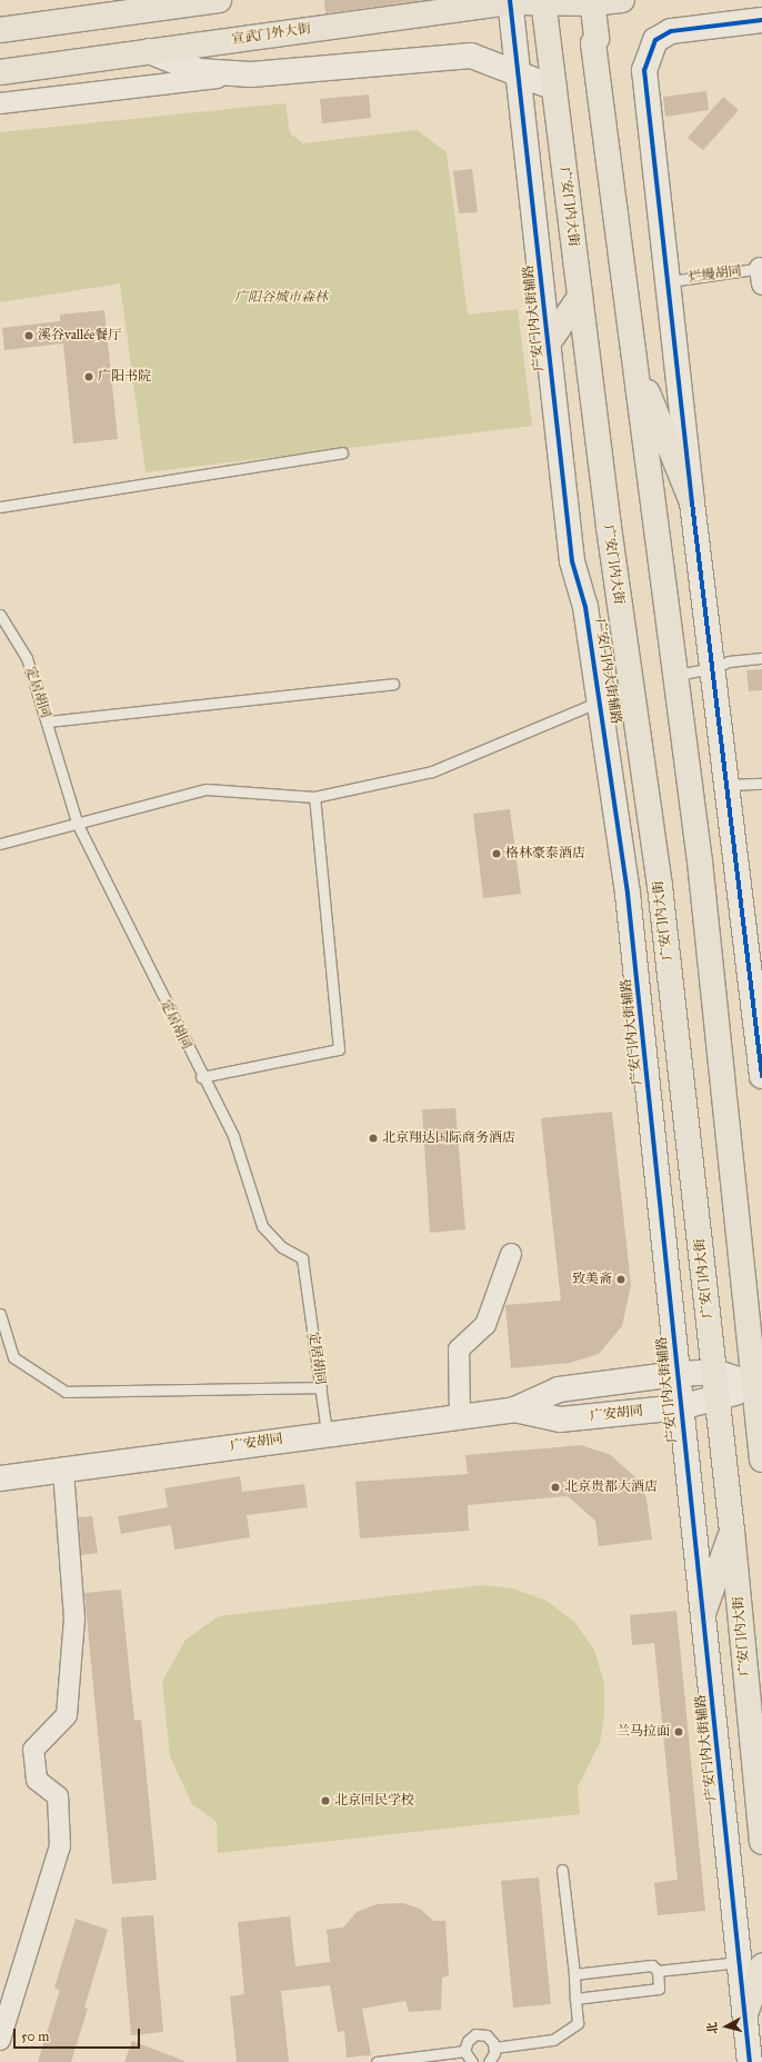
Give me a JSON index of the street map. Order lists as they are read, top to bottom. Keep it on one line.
{"streets":{"main road":["宣武门外大街","广安门内大街"],"street":["广安门内大街辅路","广安胡同"],"lane":["烂缦胡同","定居胡同"]},"crossings":[["宣武门外大街","广安门内大街"],["宣武门外大街","广安门内大街辅路"],["广安门内大街","广安胡同"],["广安门内大街辅路","广安胡同"],["定居胡同","广安胡同"]],"parks":["广阳谷城市森林"],"places":["溪谷vallée餐厅","广阳书院","格林豪泰酒店","北京翔达国际商务酒店","致美斋","北京贵都大酒店","兰马拉面","北京回民学校"],"scale_bar":"50 m","north":"left"}
